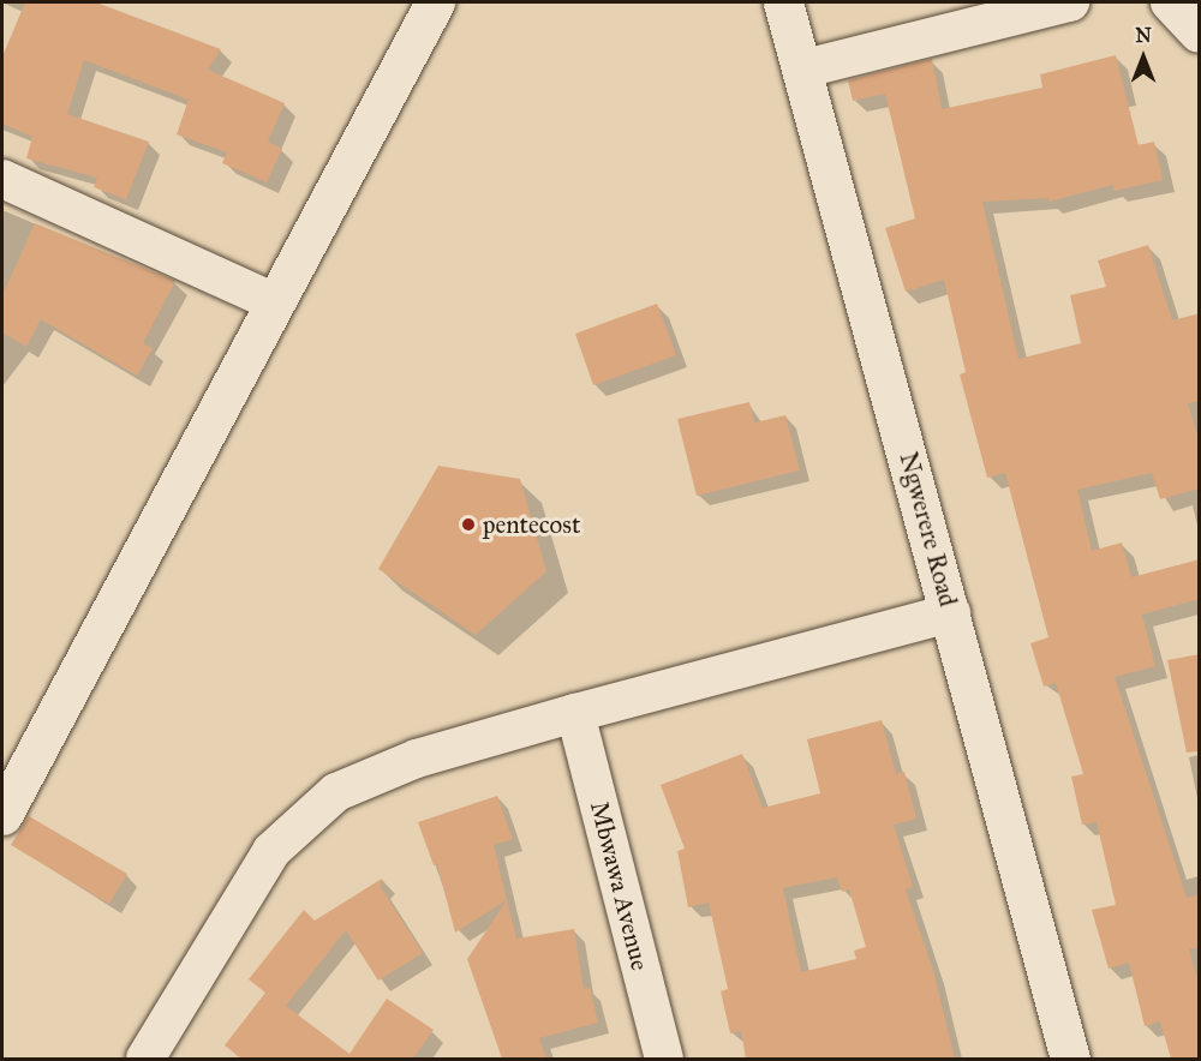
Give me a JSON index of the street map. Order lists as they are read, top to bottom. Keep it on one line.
{"streets":{"street":["Ngwerere Road","Mbwawa Avenue"]},"places":["pentecost"],"north":"top"}
